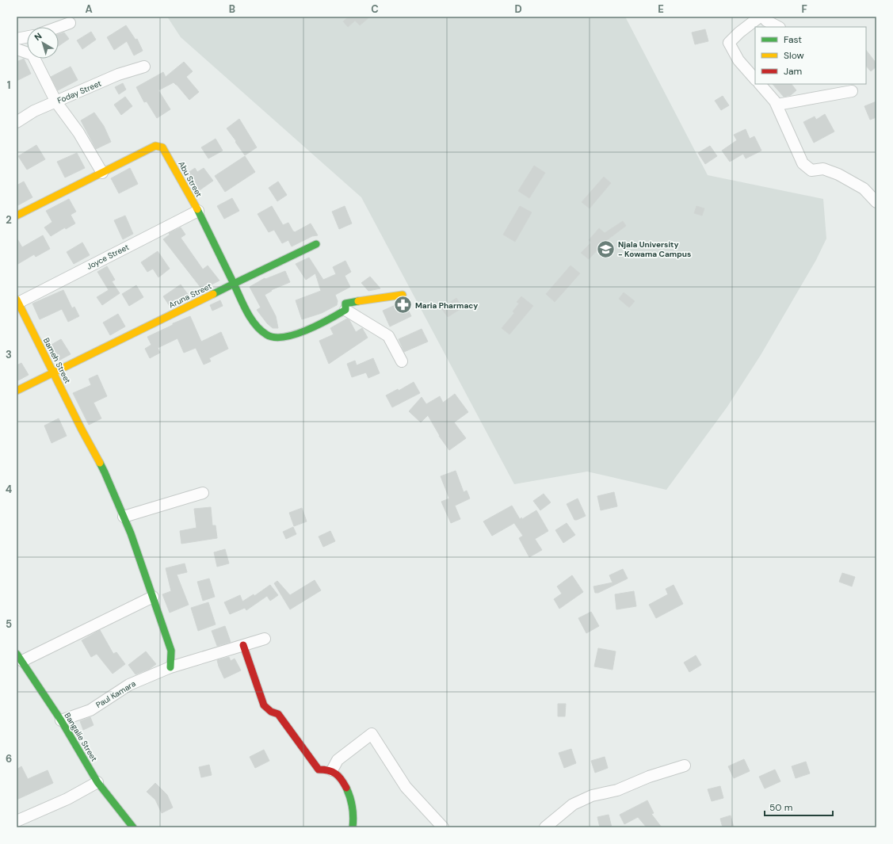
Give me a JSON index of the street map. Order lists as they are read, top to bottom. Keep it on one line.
{"streets":{"street":["Foday Street","Abu Street","Joyce Street","Aruna Street","Bameh Street","Paul Kamara","Bangalie Street"]},"crossings":[["Abu Street","Joyce Street"],["Abu Street","Aruna Street"],["Joyce Street","Bameh Street"],["Aruna Street","Bameh Street"],["Bameh Street","Paul Kamara"],["Paul Kamara","Bangalie Street"]],"places":{"school or university":["Njala University - Kowama Campus"],"pharmacy":["Maria Pharmacy"]},"legend":["Fast","Slow","Jam"],"scale_bar":"50 m","north":"top left","grid":{"columns":["A","B","C","D","E","F"],"rows":["1","2","3","4","5","6"]}}
